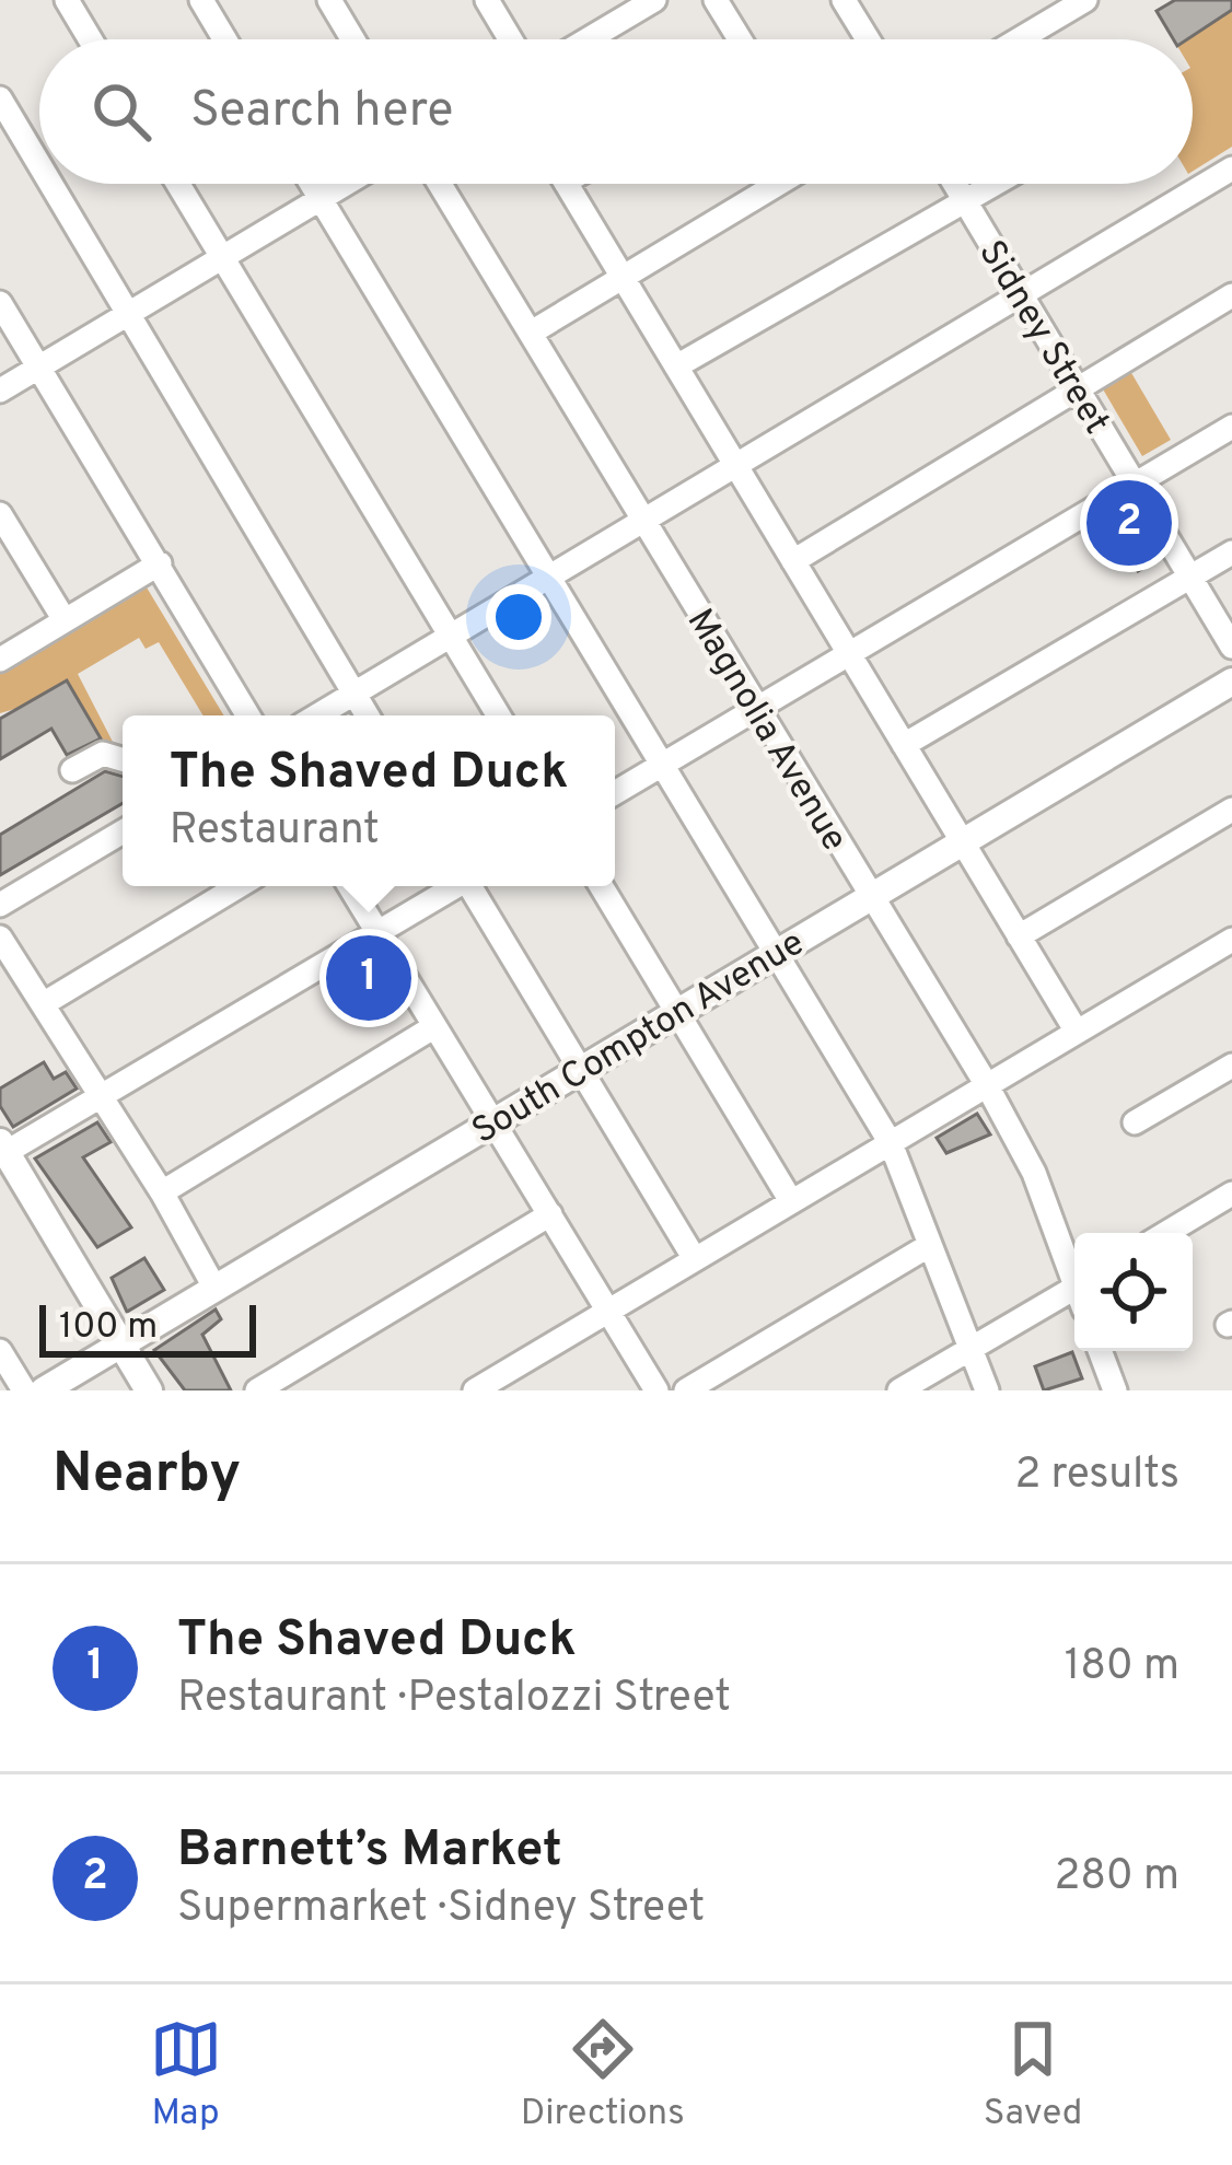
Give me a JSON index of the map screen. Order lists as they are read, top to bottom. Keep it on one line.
{"streets":{"main road":["South Compton Avenue"],"street":["Sidney Street","Magnolia Avenue"]},"crossings":[["Magnolia Avenue","South Compton Avenue"]],"scale_bar":"100 m","page":{"search":"Search here","pins":["2","1"],"popup":["The Shaved Duck","Restaurant"],"scale":"100 m","heading":["Nearby","2 results"],"list":[{"mark":"1","name":"The Shaved Duck","note":"Restaurant · Pestalozzi Street","value":"180 m"},{"mark":"2","name":"Barnett’s Market","note":"Supermarket · Sidney Street","value":"280 m"}],"nav":["Map","Directions","Saved"]}}
